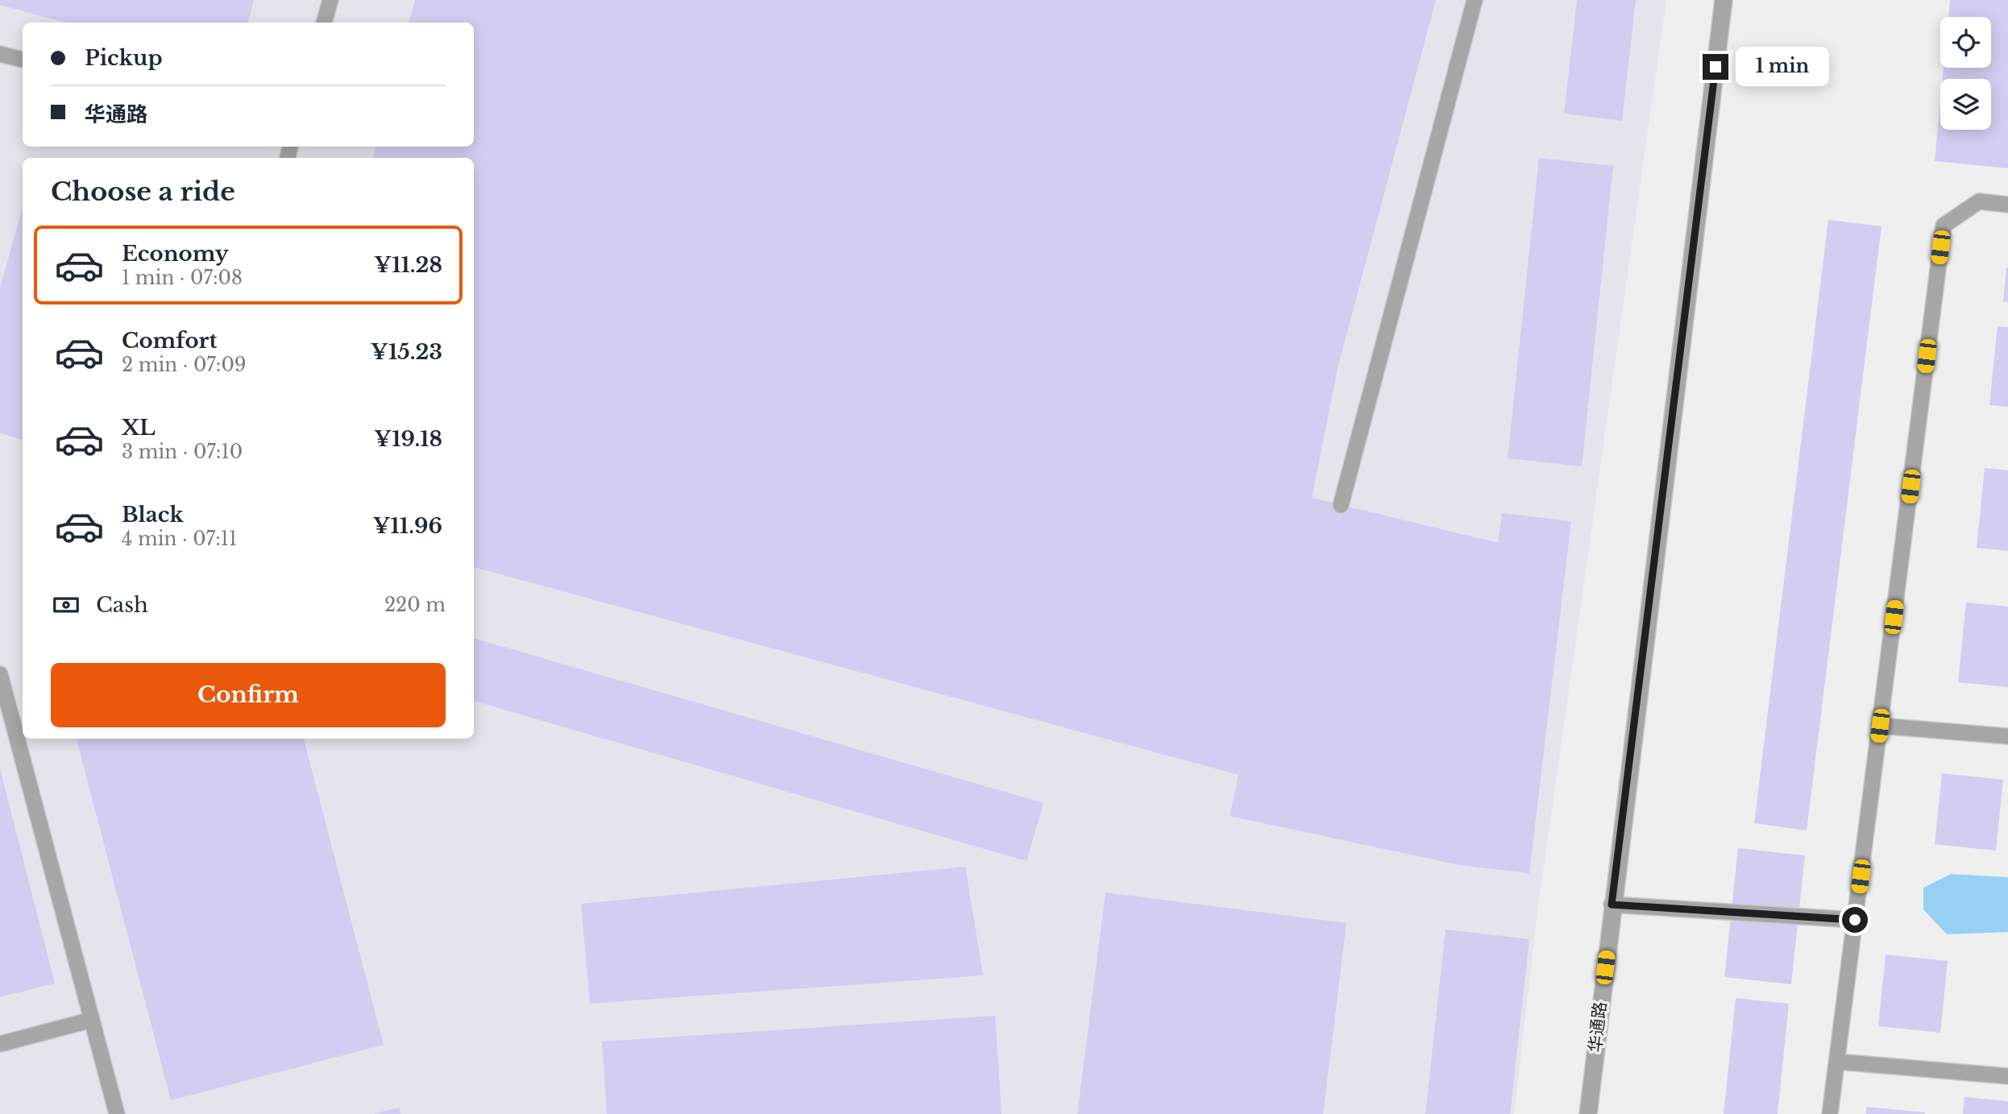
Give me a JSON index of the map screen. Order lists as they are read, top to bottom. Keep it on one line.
{"streets":{"street":["华通路"]},"page":{"banner":["Pickup","华通路"],"bubble":"1 min","heading":"Choose a ride","list":[{"name":"Economy","note":"1 min · 07:08","value":"¥11.28"},{"name":"Comfort","note":"2 min · 07:09","value":"¥15.23"},{"name":"XL","note":"3 min · 07:10","value":"¥19.18"},{"name":"Black","note":"4 min · 07:11","value":"¥11.96"}],"pay":["Cash","220 m"],"buttons":"Confirm"}}
